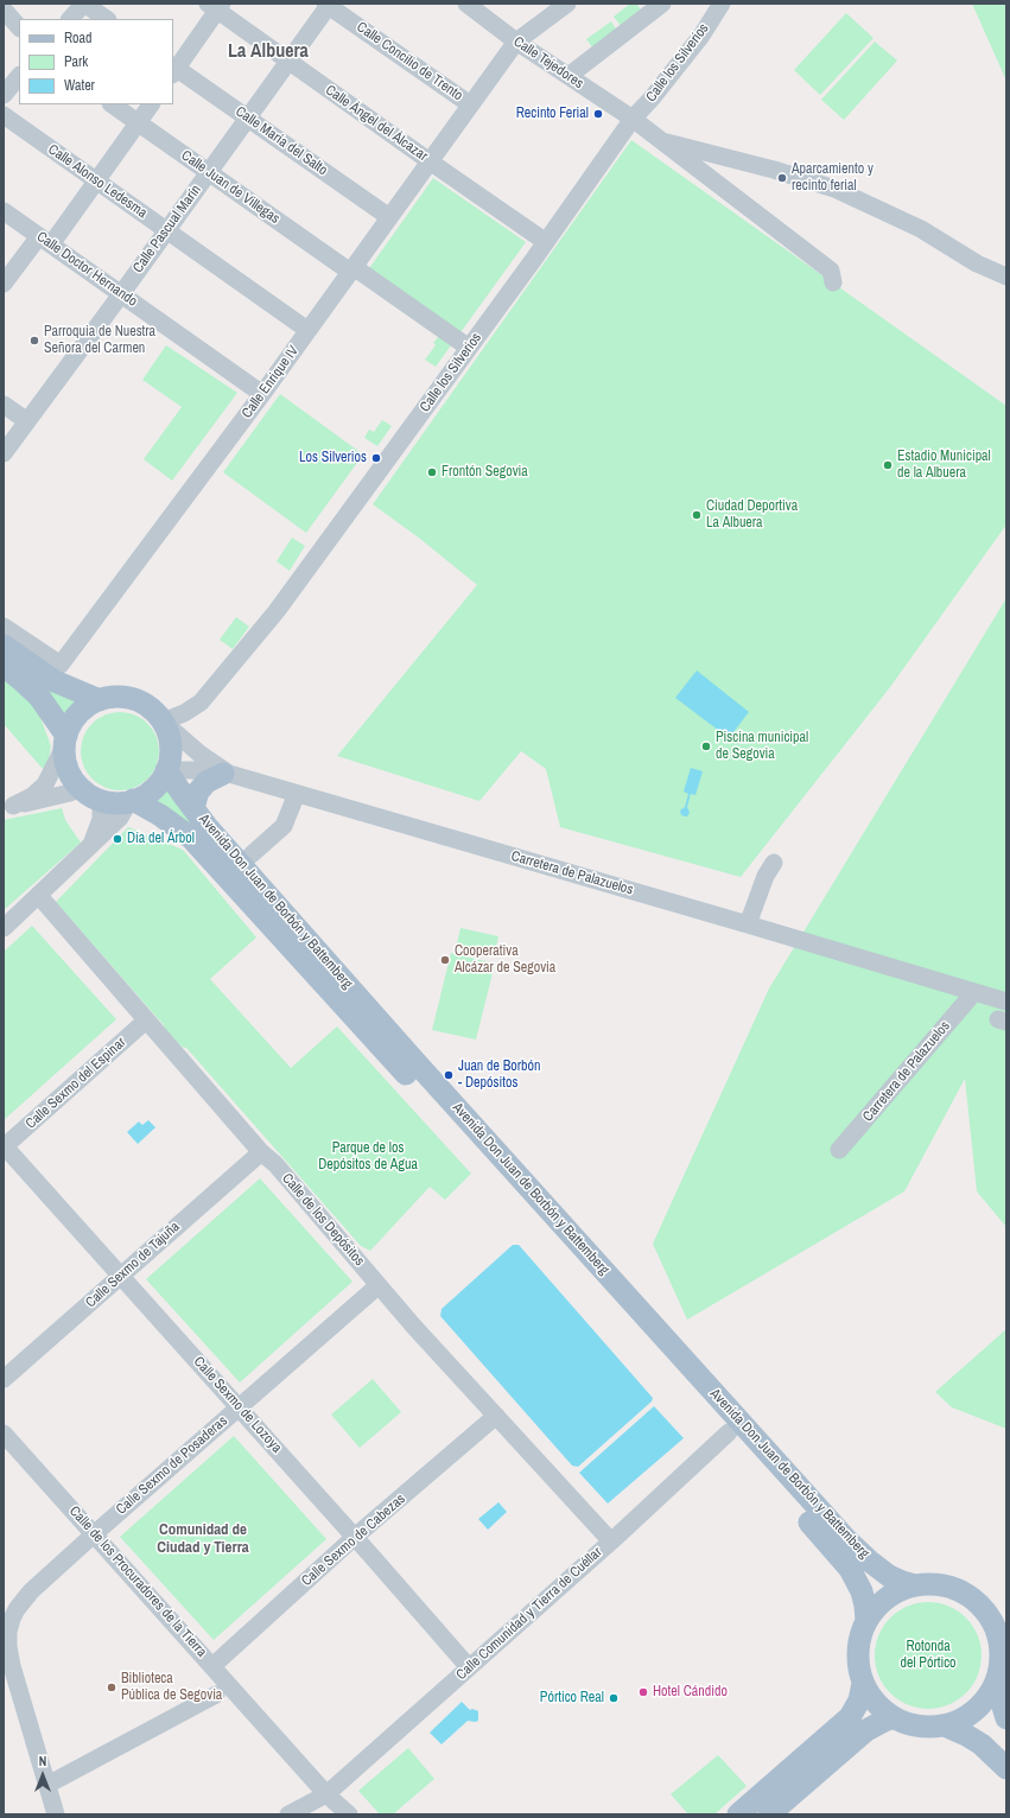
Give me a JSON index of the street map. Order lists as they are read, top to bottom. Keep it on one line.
{"streets":{"main road":["Avenida Don Juan de Borbón y Battemberg"],"street":["Calle Concilio de Trento","Calle Tejedores","Calle los Silverios","Calle Ángel del Álcazar","Calle María del Salto","Calle Alonso Ledesma","Calle Juan de Villegas","Calle Pascual Marín","Calle Doctor Hernando","Calle Enrique IV","Carretera de Palazuelos","Calle Sexmo del Espinar","Calle de los Depósitos","Calle Sexmo de Tajuña","Calle Sexmo de Lozoya","Calle Sexmo de Posaderas","Calle Sexmo de Cabezas","Calle de los Procuradores de la Tierra","Calle Comunidad y Tierra de Cuéllar"]},"crossings":[["Calle Concilio de Trento","Calle Pascual Marín"],["Calle Concilio de Trento","Calle Enrique IV"],["Calle Tejedores","Calle los Silverios"],["Calle Tejedores","Calle Enrique IV"],["Calle los Silverios","Calle Ángel del Álcazar"],["Calle los Silverios","Calle Juan de Villegas"],["Calle los Silverios","Carretera de Palazuelos"],["Calle los Silverios","Avenida Don Juan de Borbón y Battemberg"],["Calle Ángel del Álcazar","Calle Pascual Marín"],["Calle Ángel del Álcazar","Calle Enrique IV"],["Calle María del Salto","Calle Pascual Marín"],["Calle María del Salto","Calle Enrique IV"],["Calle Alonso Ledesma","Calle Pascual Marín"],["Calle Alonso Ledesma","Calle Enrique IV"],["Calle Juan de Villegas","Calle Pascual Marín"],["Calle Juan de Villegas","Calle Enrique IV"],["Calle Pascual Marín","Calle Doctor Hernando"],["Calle Doctor Hernando","Calle Enrique IV"],["Carretera de Palazuelos","Avenida Don Juan de Borbón y Battemberg"],["Avenida Don Juan de Borbón y Battemberg","Calle Comunidad y Tierra de Cuéllar"],["Calle Sexmo del Espinar","Calle de los Depósitos"],["Calle Sexmo del Espinar","Calle Sexmo de Lozoya"],["Calle de los Depósitos","Calle Sexmo de Tajuña"],["Calle de los Depósitos","Calle Sexmo de Posaderas"],["Calle de los Depósitos","Calle Sexmo de Cabezas"],["Calle de los Depósitos","Calle Comunidad y Tierra de Cuéllar"],["Calle Sexmo de Tajuña","Calle Sexmo de Lozoya"],["Calle Sexmo de Lozoya","Calle Sexmo de Posaderas"],["Calle Sexmo de Lozoya","Calle Sexmo de Cabezas"],["Calle Sexmo de Lozoya","Calle Comunidad y Tierra de Cuéllar"],["Calle Sexmo de Posaderas","Calle de los Procuradores de la Tierra"],["Calle Sexmo de Cabezas","Calle de los Procuradores de la Tierra"],["Calle de los Procuradores de la Tierra","Calle Comunidad y Tierra de Cuéllar"]],"districts":["La Albuera","Comunidad de Ciudad y Tierra"],"parks":["Parque de los Depósitos de Agua","Rotonda del Pórtico"],"places":["Recinto Ferial","Aparcamiento y recinto ferial","Parroquia de Nuestra Señora del Carmen","Los Silverios","Estadio Municipal de la Albuera","Frontón Segovia","Ciudad Deportiva La Albuera","Piscina municipal de Segovia","Día del Árbol","Cooperativa Alcázar de Segovia","Juan de Borbón - Depósitos","Biblioteca Pública de Segovia","Hotel Cándido","Pórtico Real"],"legend":["Road","Park","Water"],"north":"top"}
